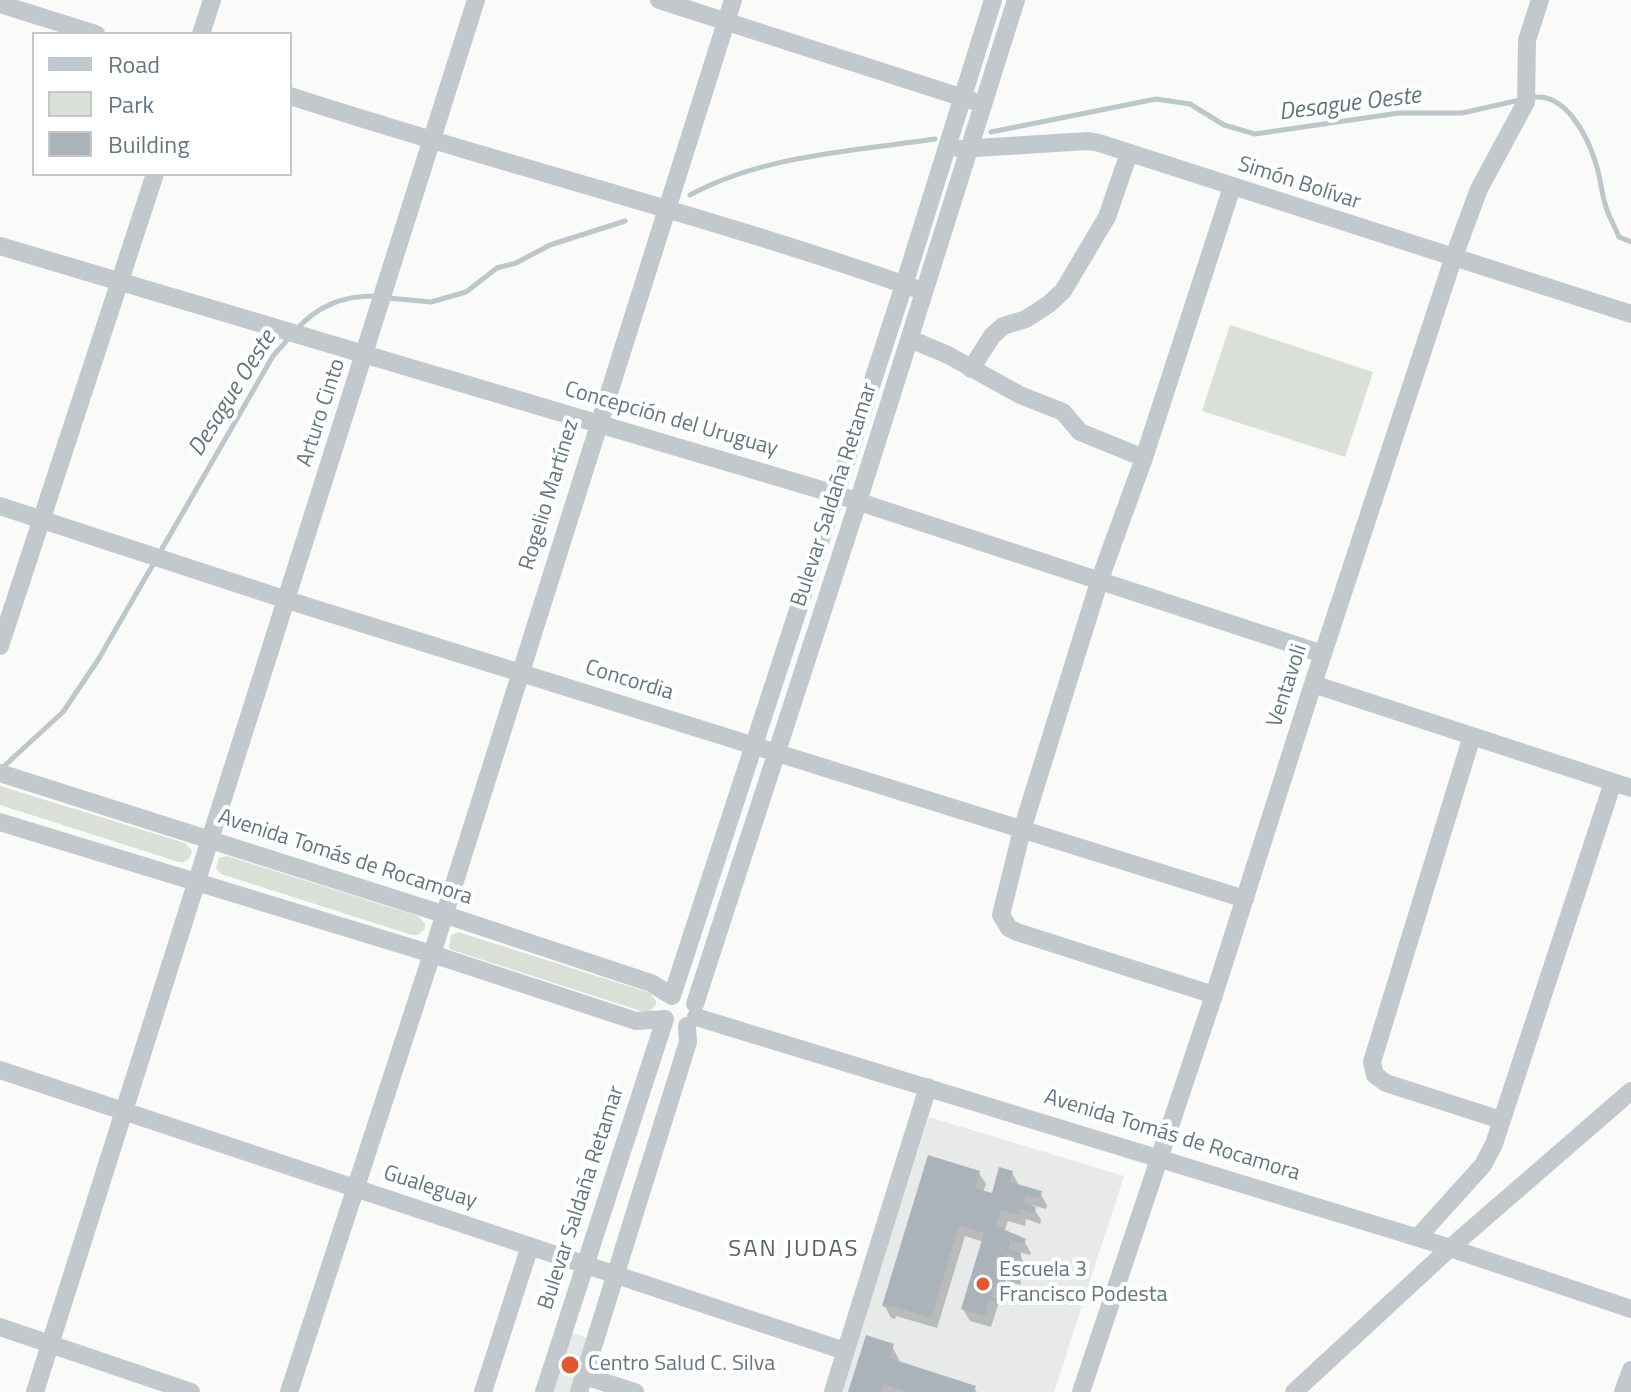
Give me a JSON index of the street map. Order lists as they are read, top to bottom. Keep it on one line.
{"streets":{"street":["Simón Bolívar","Arturo Cinto","Concepción del Uruguay","Rogelio Martínez","Bulevar Saldaña Retamar","Concordia","Ventavoli","Avenida Tomás de Rocamora","Gualeguay"]},"crossings":[["Simón Bolívar","Bulevar Saldaña Retamar"],["Simón Bolívar","Ventavoli"],["Arturo Cinto","Concepción del Uruguay"],["Arturo Cinto","Concordia"],["Arturo Cinto","Avenida Tomás de Rocamora"],["Arturo Cinto","Gualeguay"],["Concepción del Uruguay","Rogelio Martínez"],["Concepción del Uruguay","Bulevar Saldaña Retamar"],["Concepción del Uruguay","Ventavoli"],["Rogelio Martínez","Concordia"],["Rogelio Martínez","Avenida Tomás de Rocamora"],["Rogelio Martínez","Gualeguay"],["Bulevar Saldaña Retamar","Concordia"],["Bulevar Saldaña Retamar","Avenida Tomás de Rocamora"],["Bulevar Saldaña Retamar","Gualeguay"],["Concordia","Ventavoli"],["Ventavoli","Avenida Tomás de Rocamora"]],"districts":["SAN JUDAS"],"water":["Desague Oeste"],"places":["Escuela 3 Francisco Podesta","Centro Salud C. Silva"],"legend":["Road","Park","Building"]}
